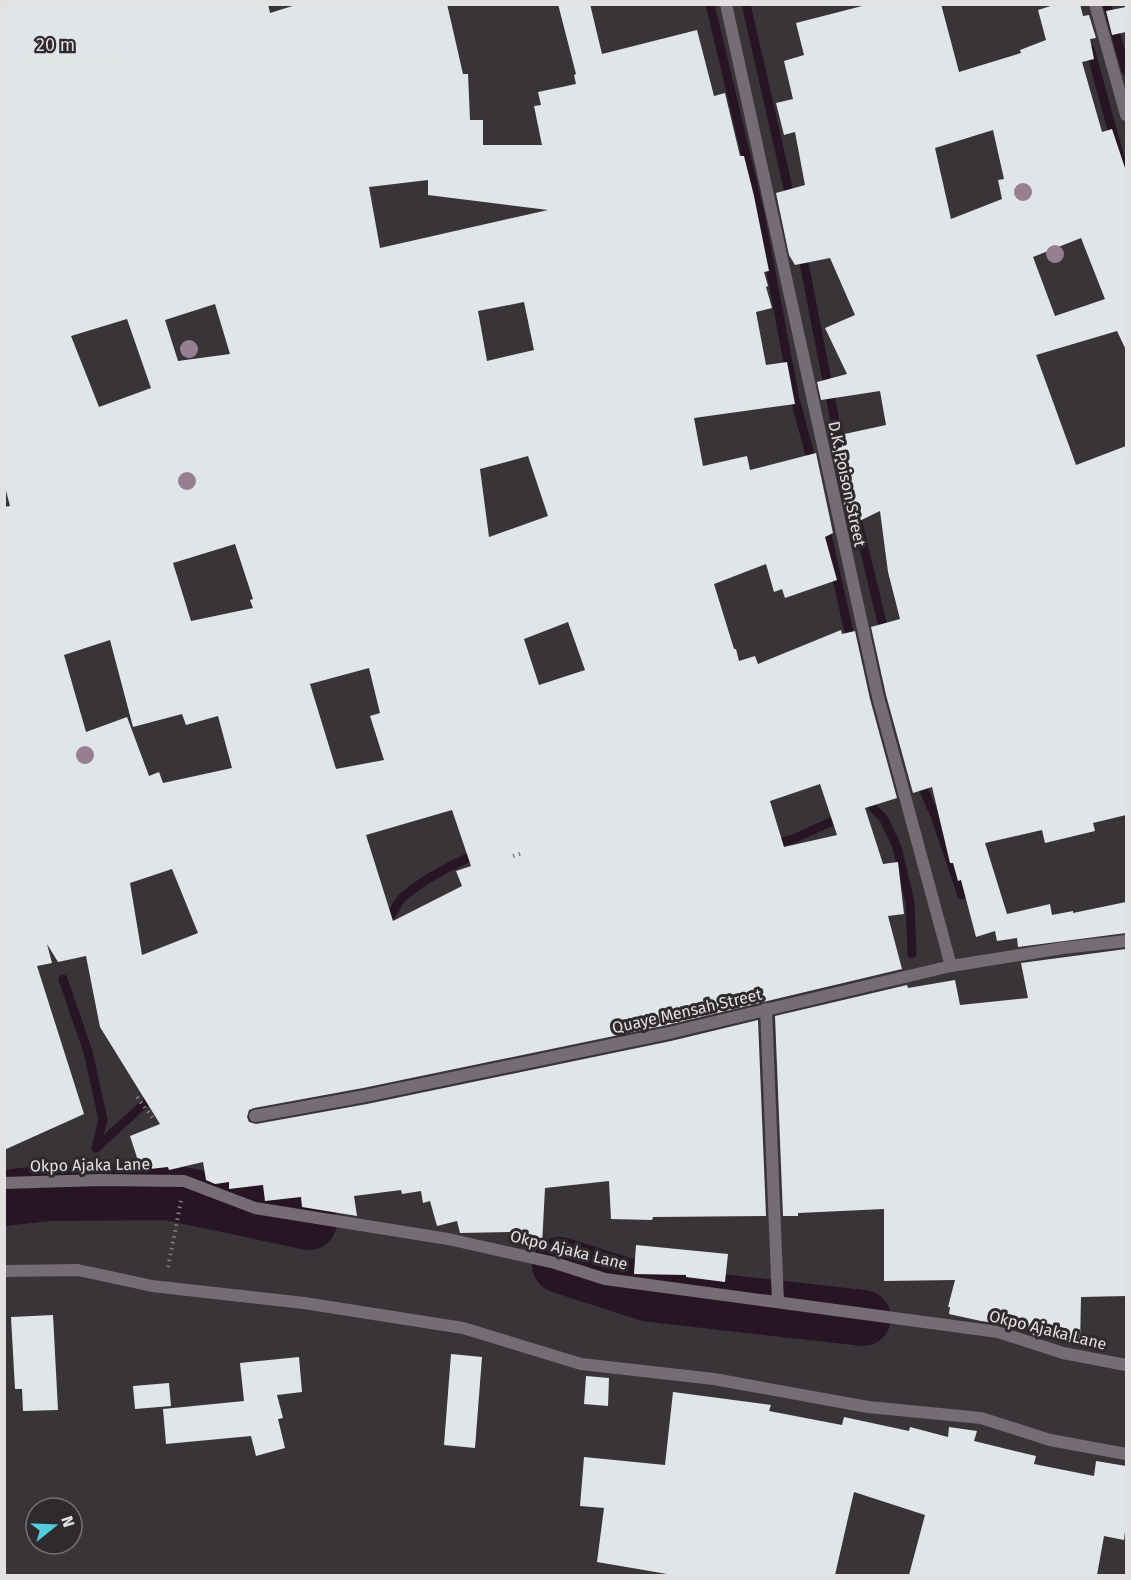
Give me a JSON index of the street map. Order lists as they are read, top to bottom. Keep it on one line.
{"streets":{"street":["D.K. Poison Street","Quaye Mensah Street","Okpo Ajaka Lane"]},"crossings":[["D.K. Poison Street","Quaye Mensah Street"]],"scale_bar":"20 m","north":"right"}
